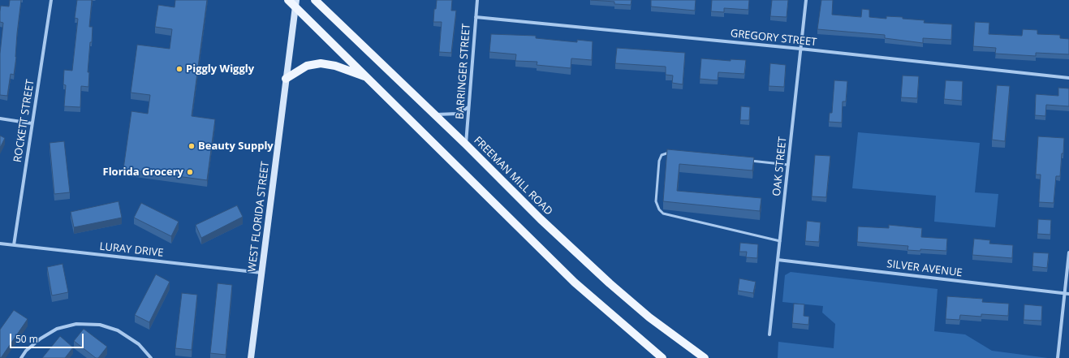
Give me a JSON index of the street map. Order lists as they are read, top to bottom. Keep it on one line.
{"streets":{"main road":["FREEMAN MILL ROAD","WEST FLORIDA STREET"],"street":["GREGORY STREET","BARRINGER STREET","ROCKETT STREET","OAK STREET","LURAY DRIVE","SILVER AVENUE"]},"crossings":[["GREGORY STREET","BARRINGER STREET"],["GREGORY STREET","OAK STREET"],["BARRINGER STREET","FREEMAN MILL ROAD"],["ROCKETT STREET","LURAY DRIVE"],["OAK STREET","SILVER AVENUE"],["WEST FLORIDA STREET","LURAY DRIVE"]],"places":["Piggly Wiggly","Beauty Supply","Florida Grocery"],"scale_bar":"50 m"}
